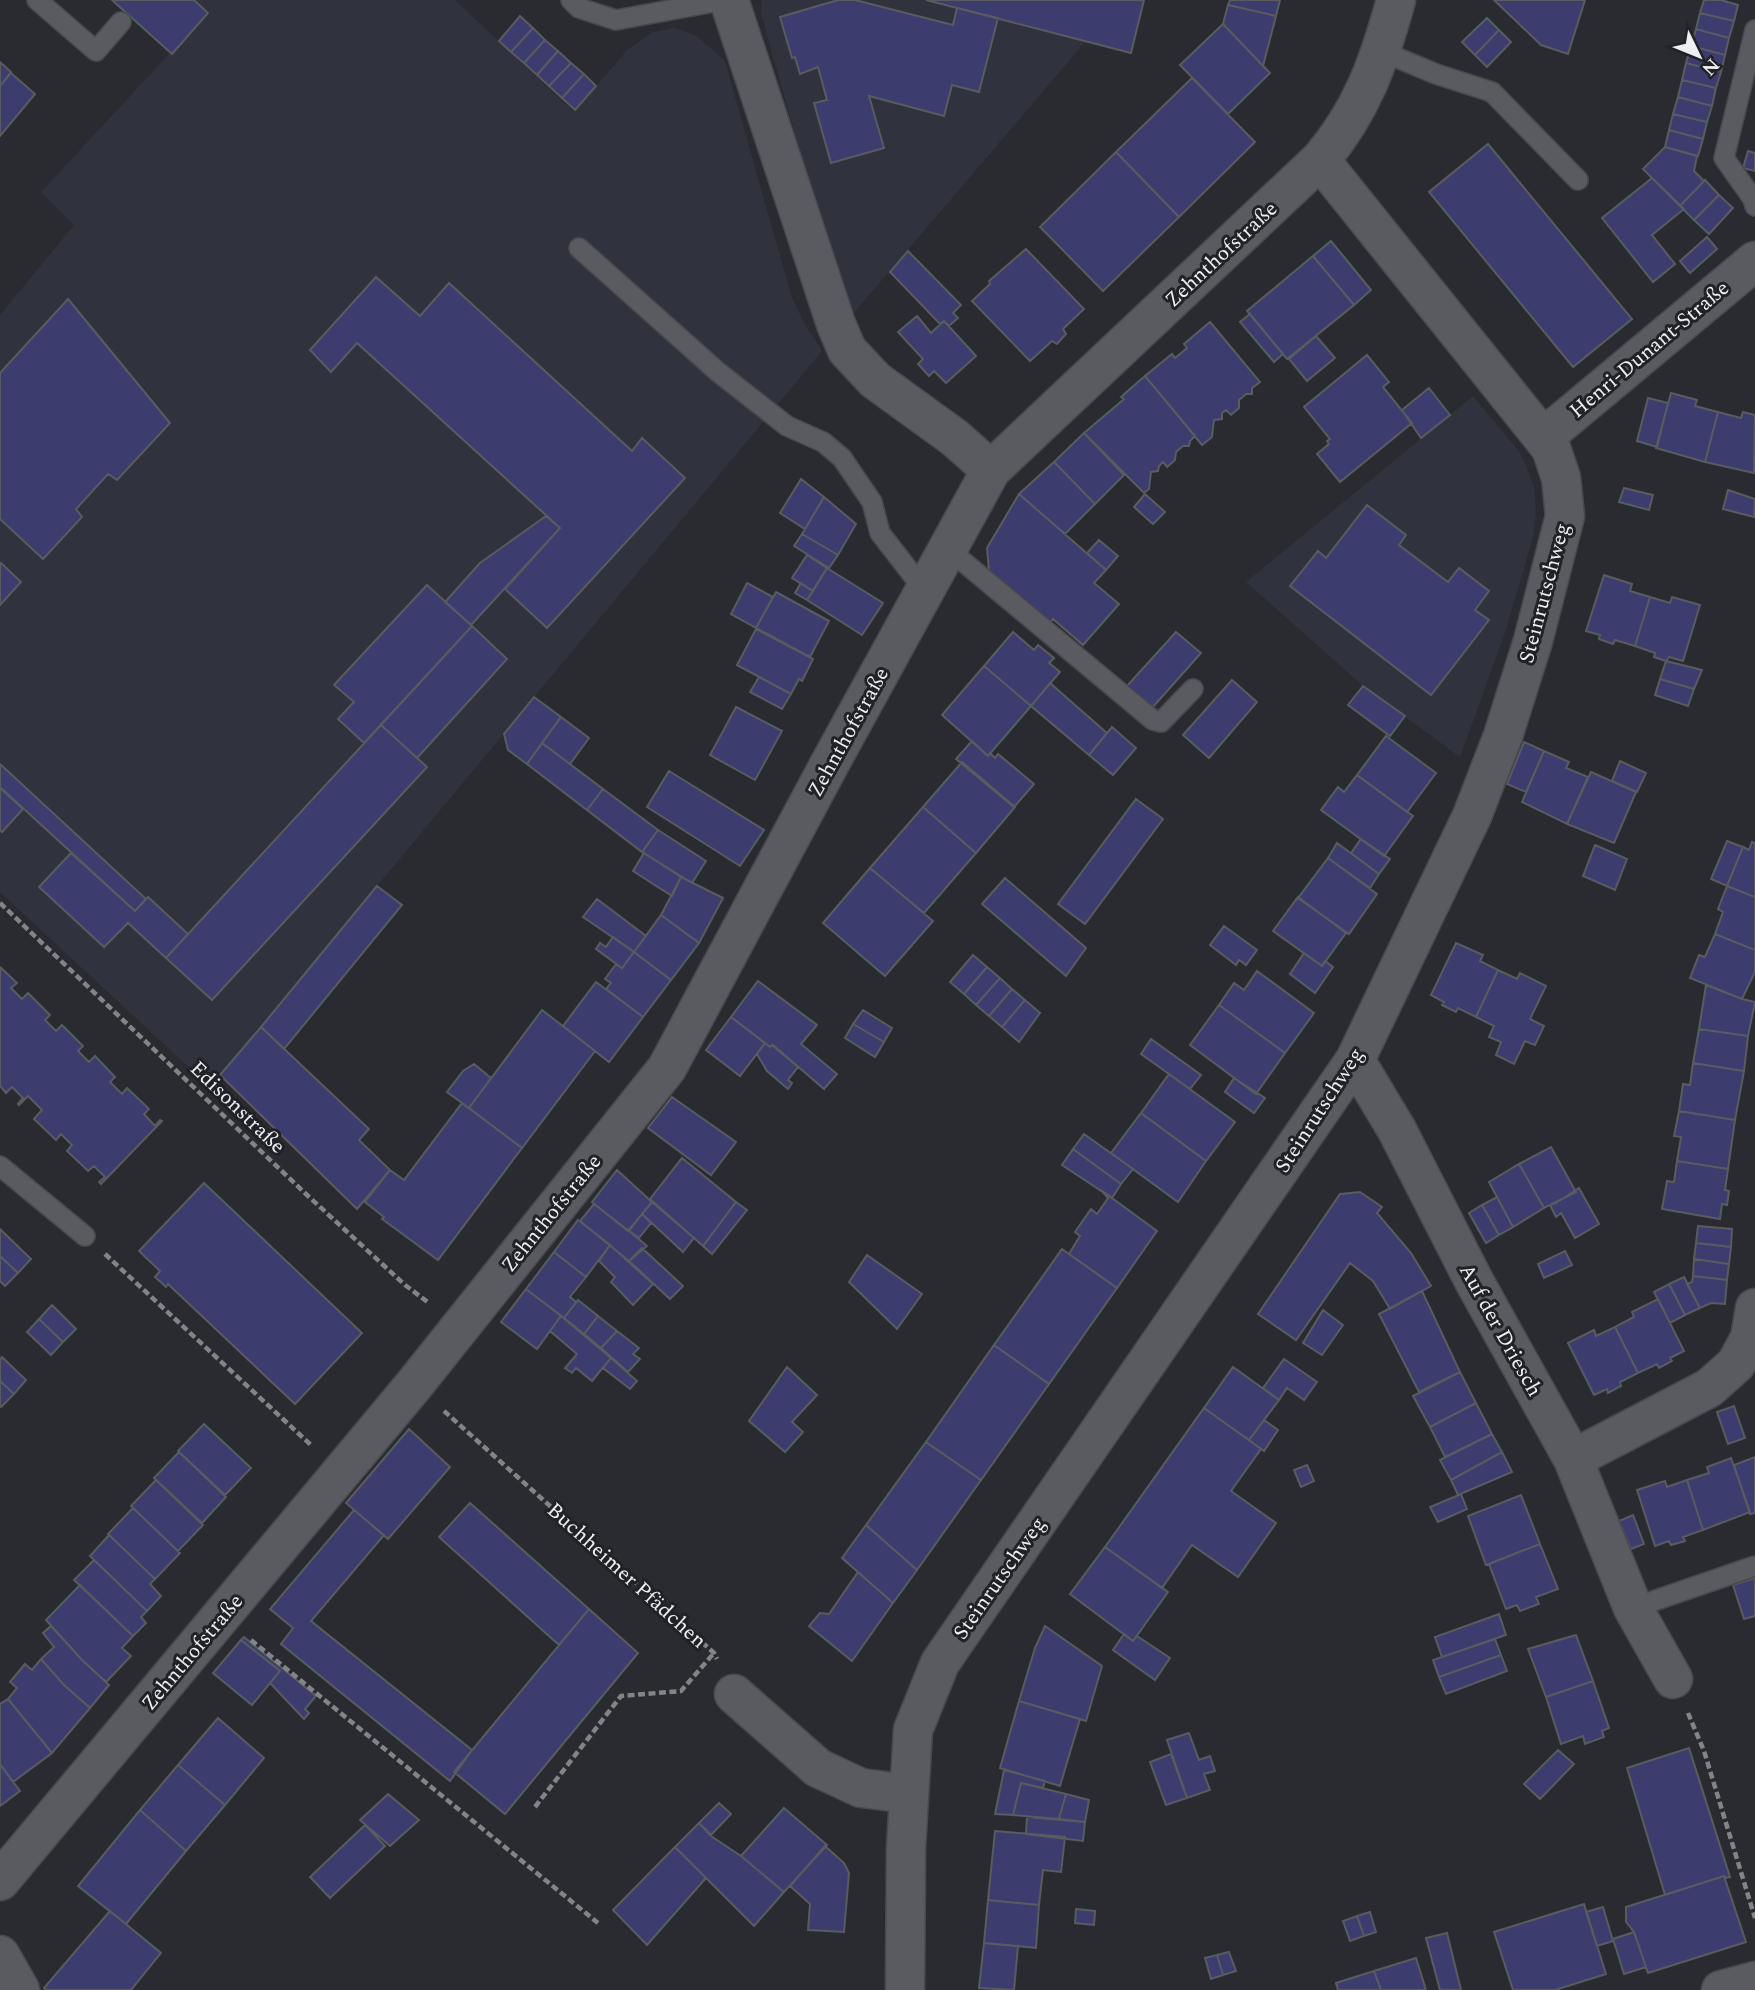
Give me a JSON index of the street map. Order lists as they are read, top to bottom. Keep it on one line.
{"streets":{"street":["Zehnthofstraße","Henri-Dunant-Straße","Steinrutschweg","Auf der Driesch"],"path":["Edisonstraße","Buchheimer Pfädchen"]},"crossings":[["Zehnthofstraße","Steinrutschweg"],["Zehnthofstraße","Edisonstraße"],["Zehnthofstraße","Buchheimer Pfädchen"],["Henri-Dunant-Straße","Steinrutschweg"],["Steinrutschweg","Auf der Driesch"]],"north":"bottom right"}
